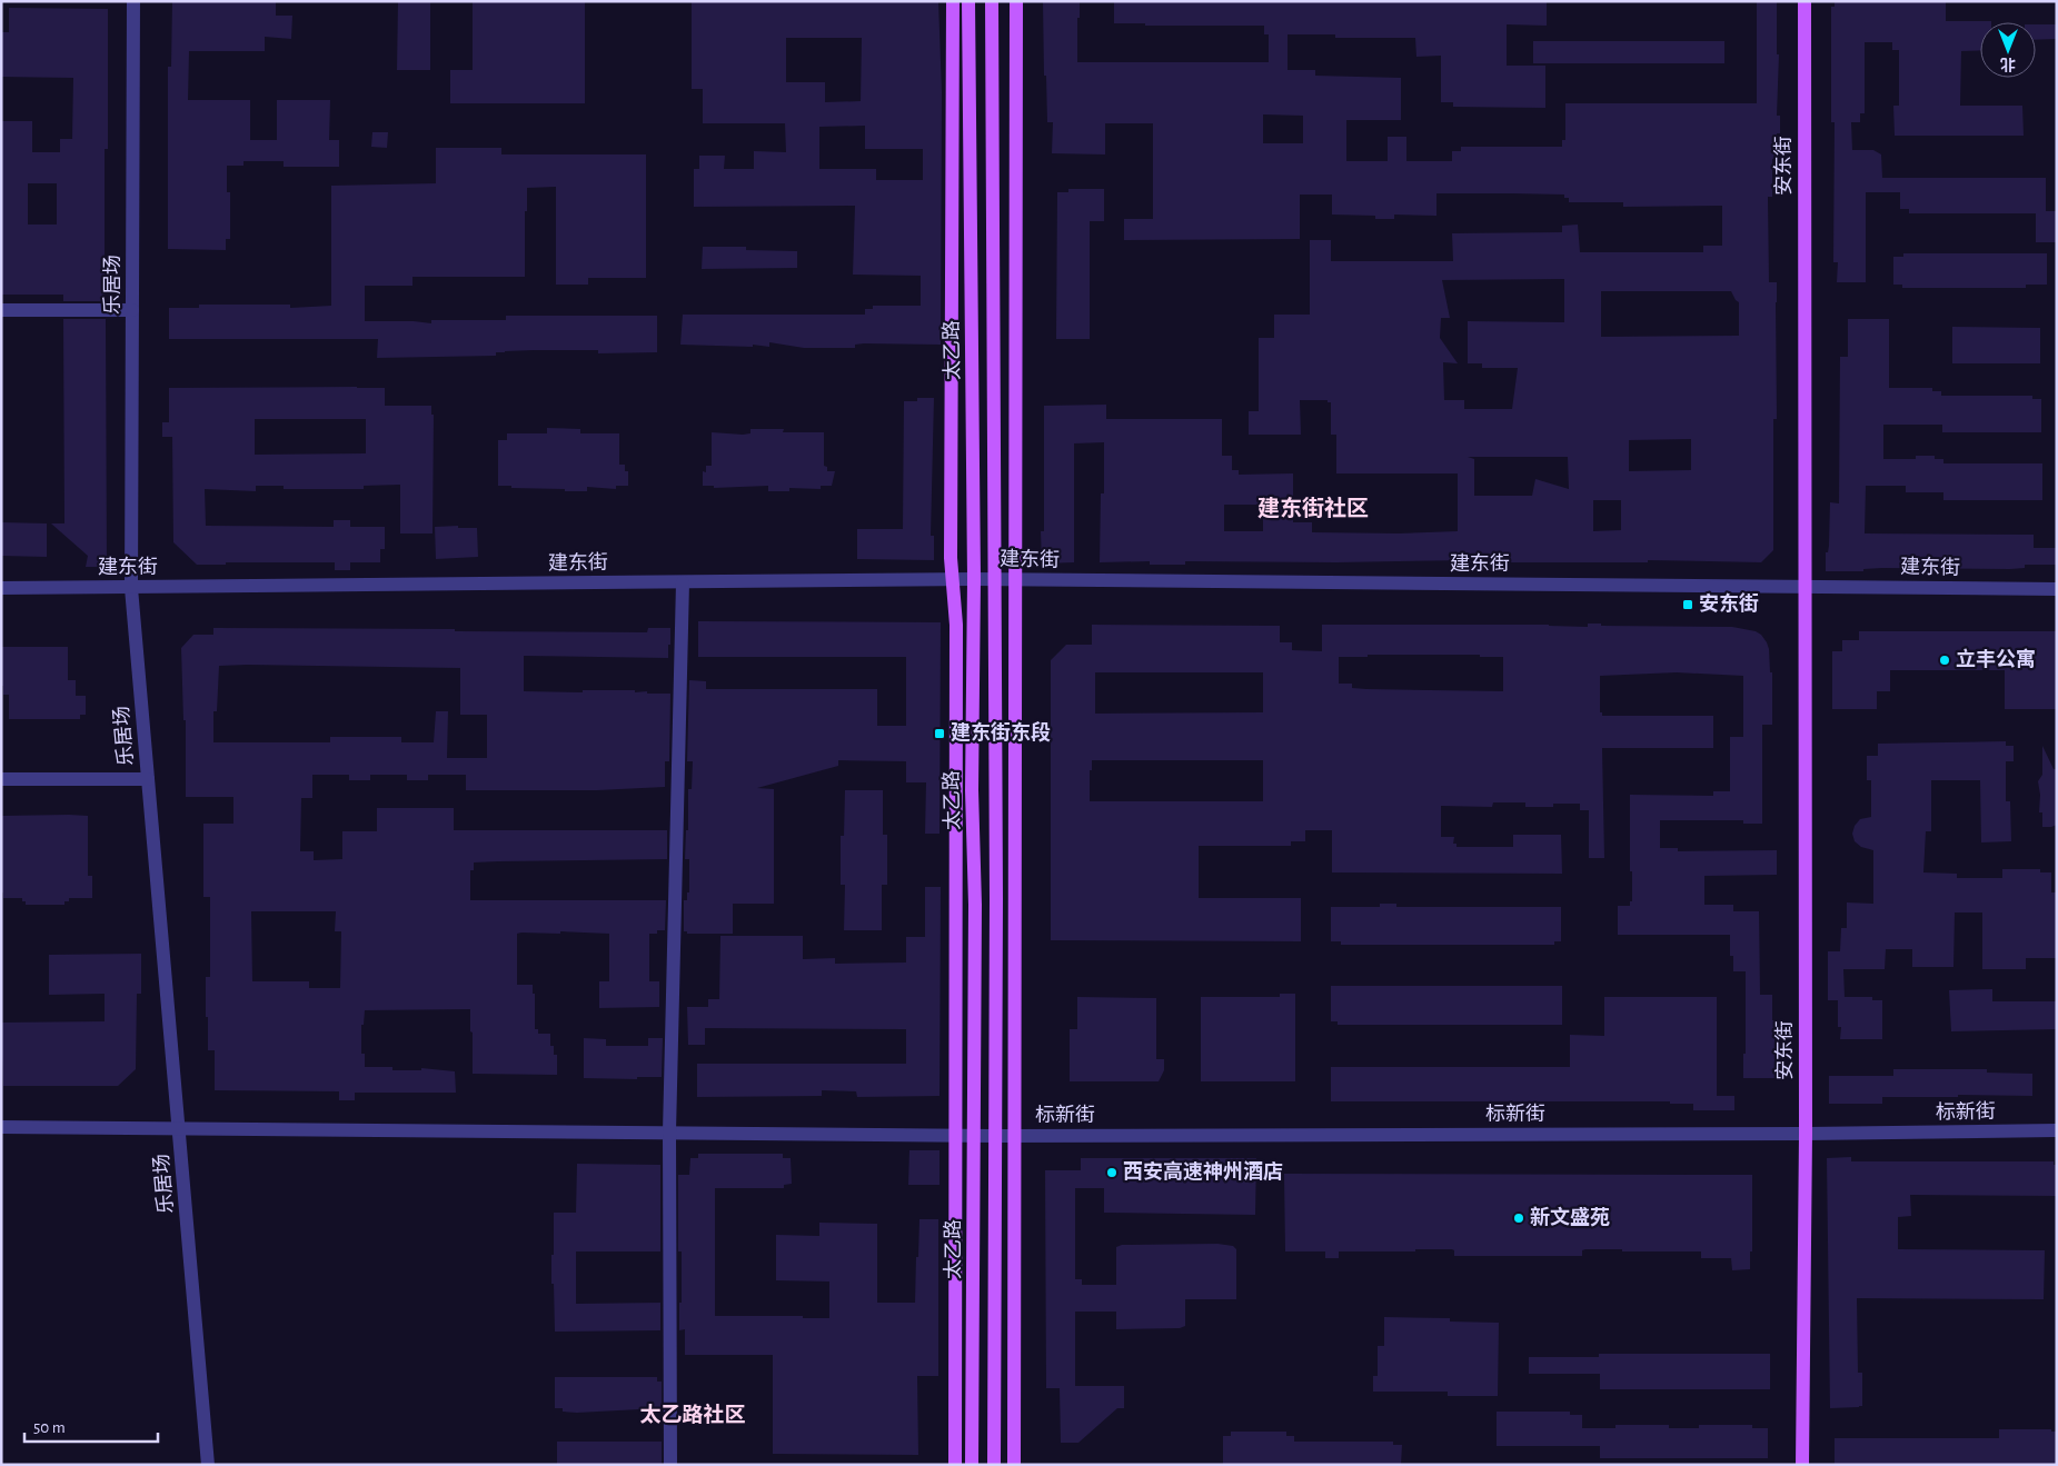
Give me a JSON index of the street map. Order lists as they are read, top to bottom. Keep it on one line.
{"streets":{"main road":["安东街","太乙路"],"street":["乐居场","建东街","标新街"]},"crossings":[["安东街","建东街"],["安东街","标新街"],["乐居场","建东街"],["乐居场","标新街"],["太乙路","建东街"],["太乙路","标新街"]],"districts":["建东街社区","太乙路社区"],"places":{"transit":["安东街","建东街东段"],"other":["立丰公寓","西安高速神州酒店","新文盛苑"]},"scale_bar":"50 m","north":"bottom"}
